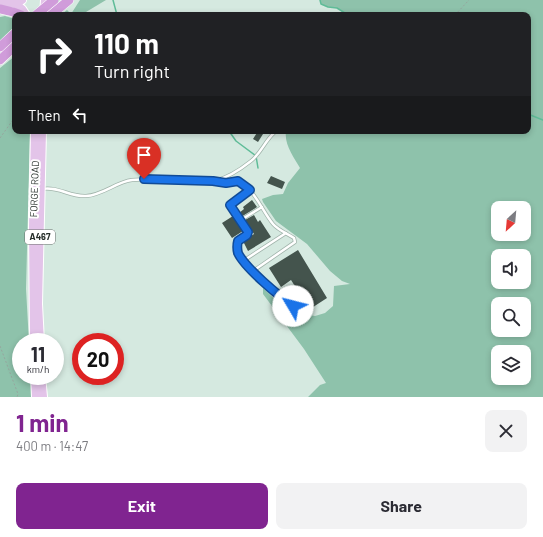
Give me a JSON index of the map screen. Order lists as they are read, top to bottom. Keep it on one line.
{"streets":{"main road":["FORGE ROAD","A467"]},"north":"bottom left","page":{"turn":["110 m","Turn right"],"then":"Then","speed":"11 km/h","limit":"20","heading":["1 min","400 m · 14:47"],"buttons":["Exit","Share"]}}
